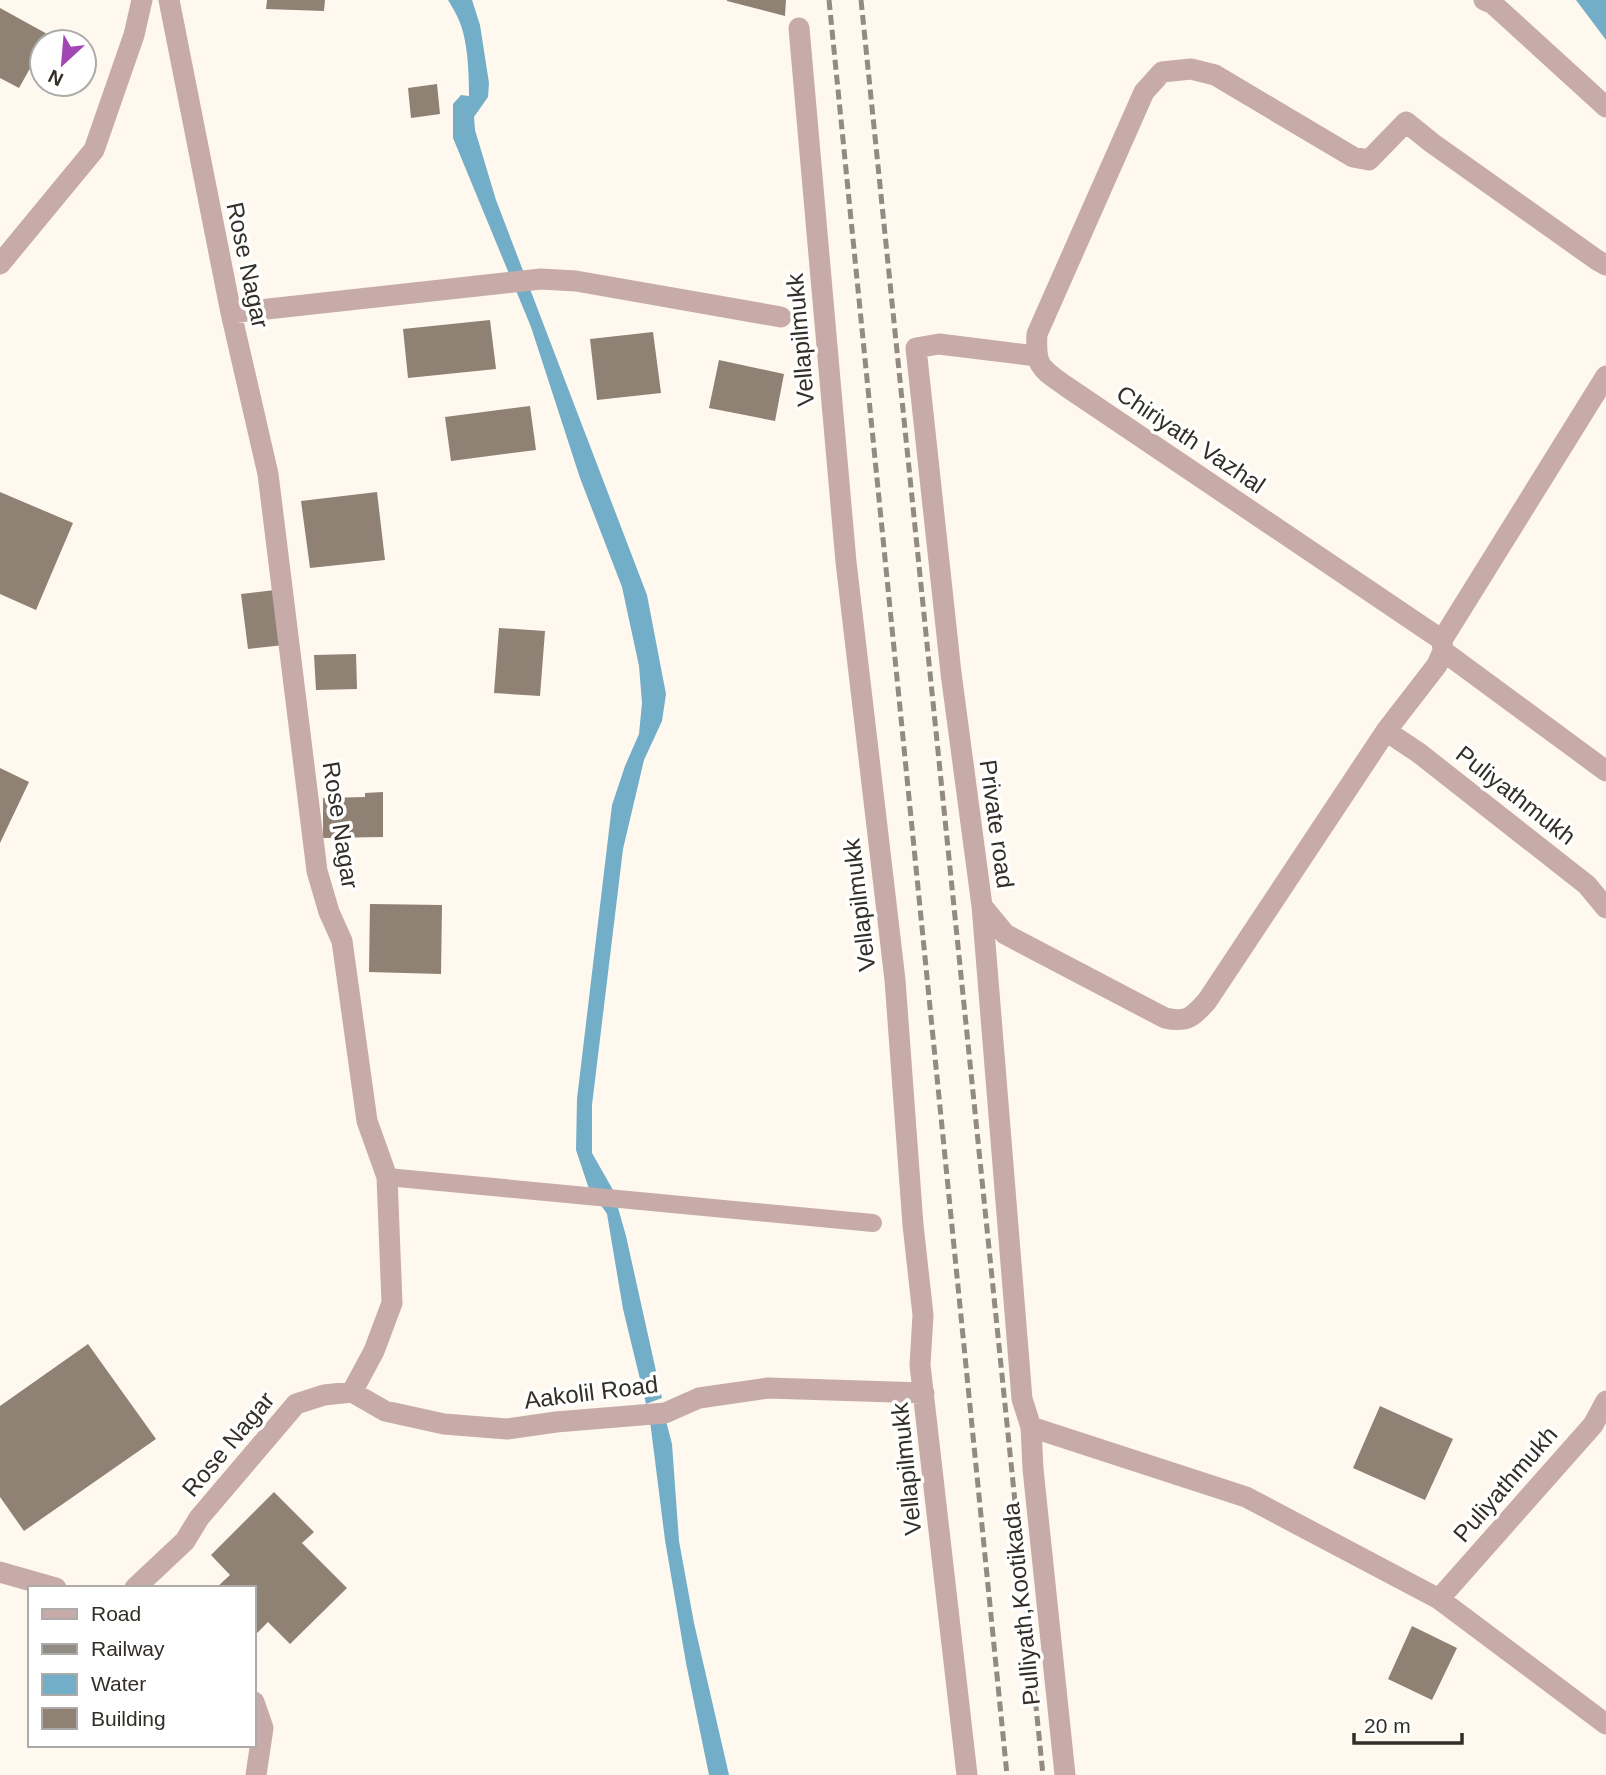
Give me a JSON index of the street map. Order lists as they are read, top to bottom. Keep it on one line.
{"streets":{"street":["Rose Nagar","Vellapilmukk","Chiriyath Vazhal","Puliyathmukh","Private road","Aakolil Road","Pulliyath,Kootikada"]},"crossings":[["Rose Nagar","Aakolil Road"],["Vellapilmukk","Aakolil Road"],["Chiriyath Vazhal","Private road"],["Private road","Pulliyath,Kootikada"]],"legend":["Road","Railway","Water","Building"],"scale_bar":"20 m","north":"bottom left"}
